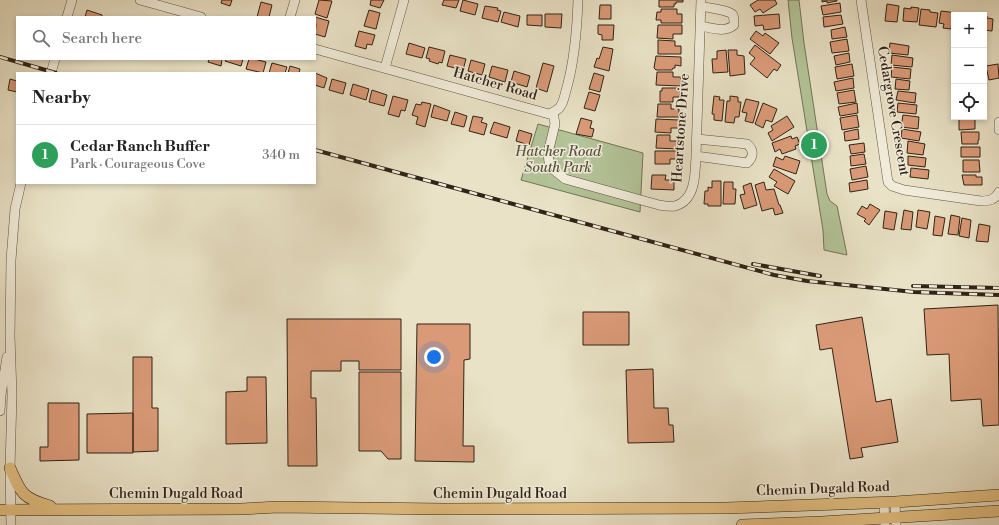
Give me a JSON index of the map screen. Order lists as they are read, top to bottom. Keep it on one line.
{"streets":{"main road":["Chemin Dugald Road"],"street":["Hatcher Road","Cedargrove Crescent","Heartstone Drive"]},"crossings":[["Hatcher Road","Heartstone Drive"]],"parks":["Hatcher Road South Park"],"page":{"map_buttons":["+","−"],"search":"Search here","heading":"Nearby","list":[{"mark":"1","name":"Cedar Ranch Buffer","note":"Park · Courageous Cove","value":"340 m"}],"pins":"1"}}
